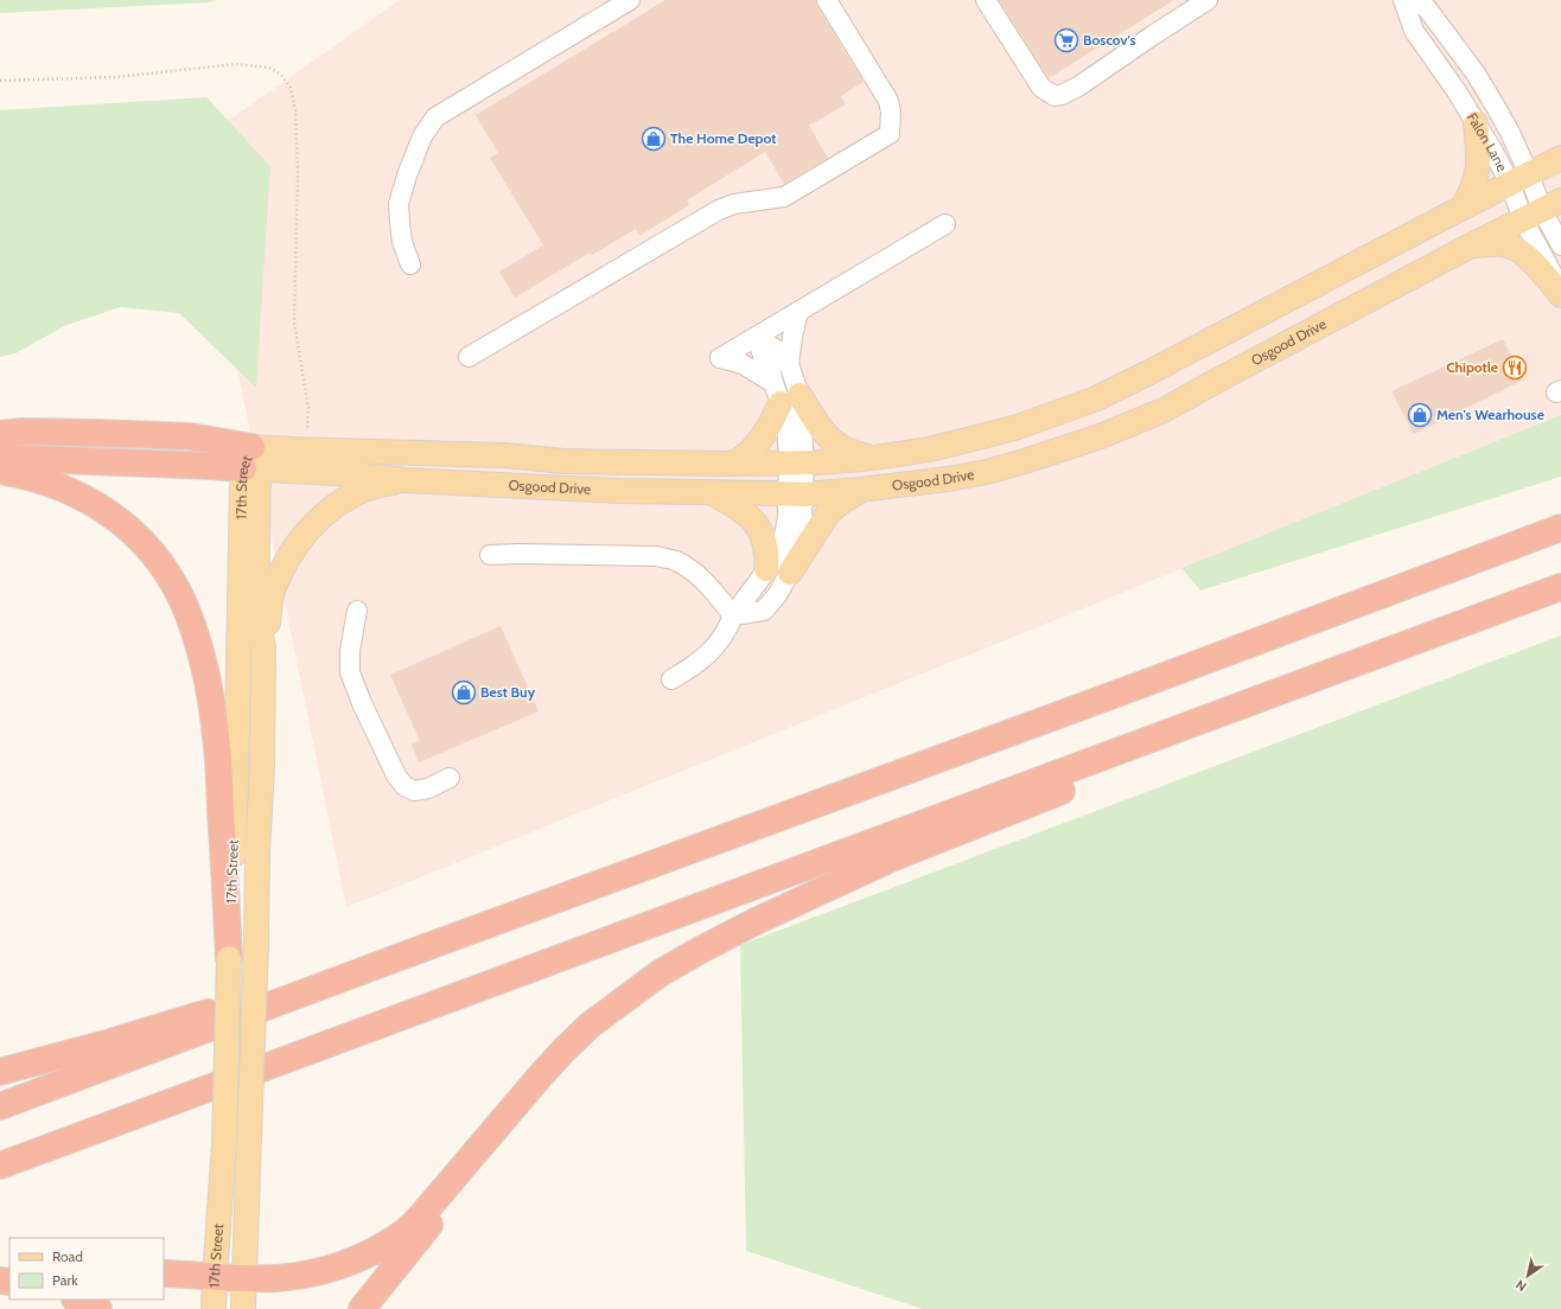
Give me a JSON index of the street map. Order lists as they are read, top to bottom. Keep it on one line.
{"streets":{"main road":["Osgood Drive","17th Street"],"street":["Falon Lane"]},"crossings":[["Falon Lane","Osgood Drive"],["Osgood Drive","17th Street"]],"places":{"supermarket":["Boscov's"],"shop":["The Home Depot","Men's Wearhouse","Best Buy"],"restaurant":["Chipotle"]},"legend":["Road","Park"],"north":"bottom left"}
